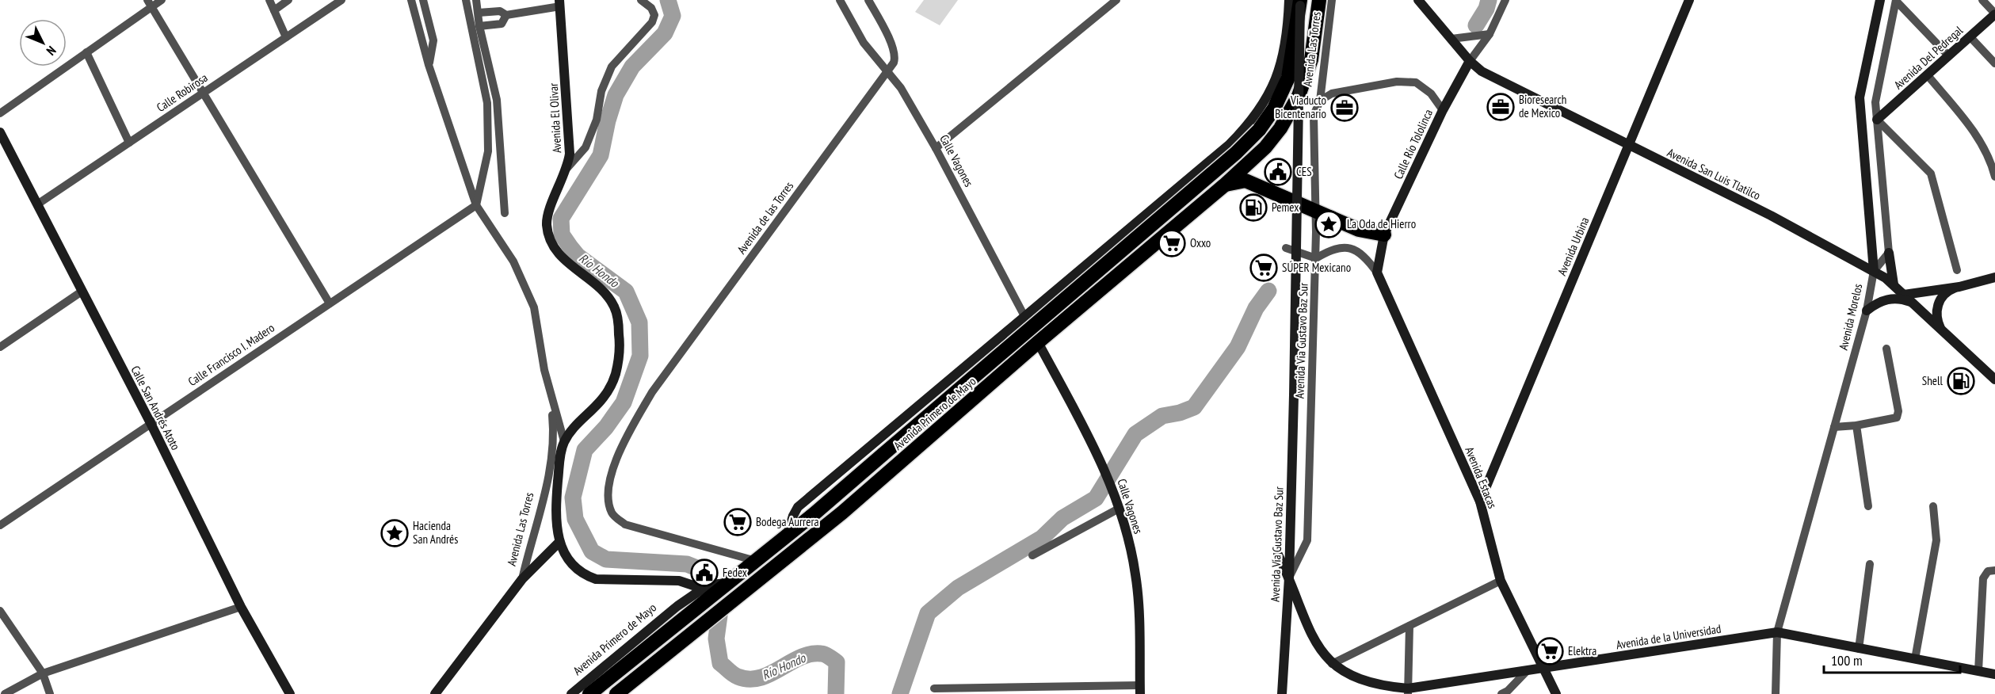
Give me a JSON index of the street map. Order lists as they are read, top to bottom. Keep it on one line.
{"streets":{"highway":["Avenida Las Torres","Avenida Primero de Mayo"],"street":["Avenida Del Pedregal","Calle Robirosa","Avenida El Olivar","Calle Río Tololinca","Calle Vagones","Avenida San Luis Tlatilco","Avenida de las Torres","Avenida Urbina","Avenida Morelos","Avenida Via Gustavo Baz Sur","Calle Francisco I. Madero","Calle San Andrés Atoto","Avenida Estacas","Avenida Vía Gustavo Baz Sur","Avenida de la Universidad"]},"crossings":[["Avenida Las Torres","Avenida Via Gustavo Baz Sur"],["Avenida Las Torres","Avenida Primero de Mayo"],["Calle Robirosa","Calle San Andrés Atoto"],["Calle Río Tololinca","Avenida San Luis Tlatilco"],["Calle Río Tololinca","Avenida Estacas"],["Calle Vagones","Avenida de las Torres"],["Calle Vagones","Avenida Primero de Mayo"],["Avenida San Luis Tlatilco","Avenida Urbina"],["Avenida San Luis Tlatilco","Avenida Morelos"],["Avenida de las Torres","Avenida Primero de Mayo"],["Avenida Urbina","Avenida Estacas"],["Avenida Morelos","Avenida de la Universidad"],["Avenida Via Gustavo Baz Sur","Avenida Primero de Mayo"],["Avenida Via Gustavo Baz Sur","Avenida Vía Gustavo Baz Sur"],["Avenida Via Gustavo Baz Sur","Avenida de la Universidad"],["Calle Francisco I. Madero","Calle San Andrés Atoto"],["Avenida Estacas","Avenida de la Universidad"],["Avenida Vía Gustavo Baz Sur","Avenida de la Universidad"]],"water":["Río Hondo"],"places":{"office":["Bioresearch de Mexico","Viaducto Bicentenario"],"public building":["CES","Fedex"],"fuel station":["Pemex","Shell"],"place":["La Oda de Hierro","Hacienda San Andrés"],"supermarket":["Oxxo","SÚPER Mexicano","Bodega Aurrera","Elektra"]},"scale_bar":"100 m","north":"bottom right"}
